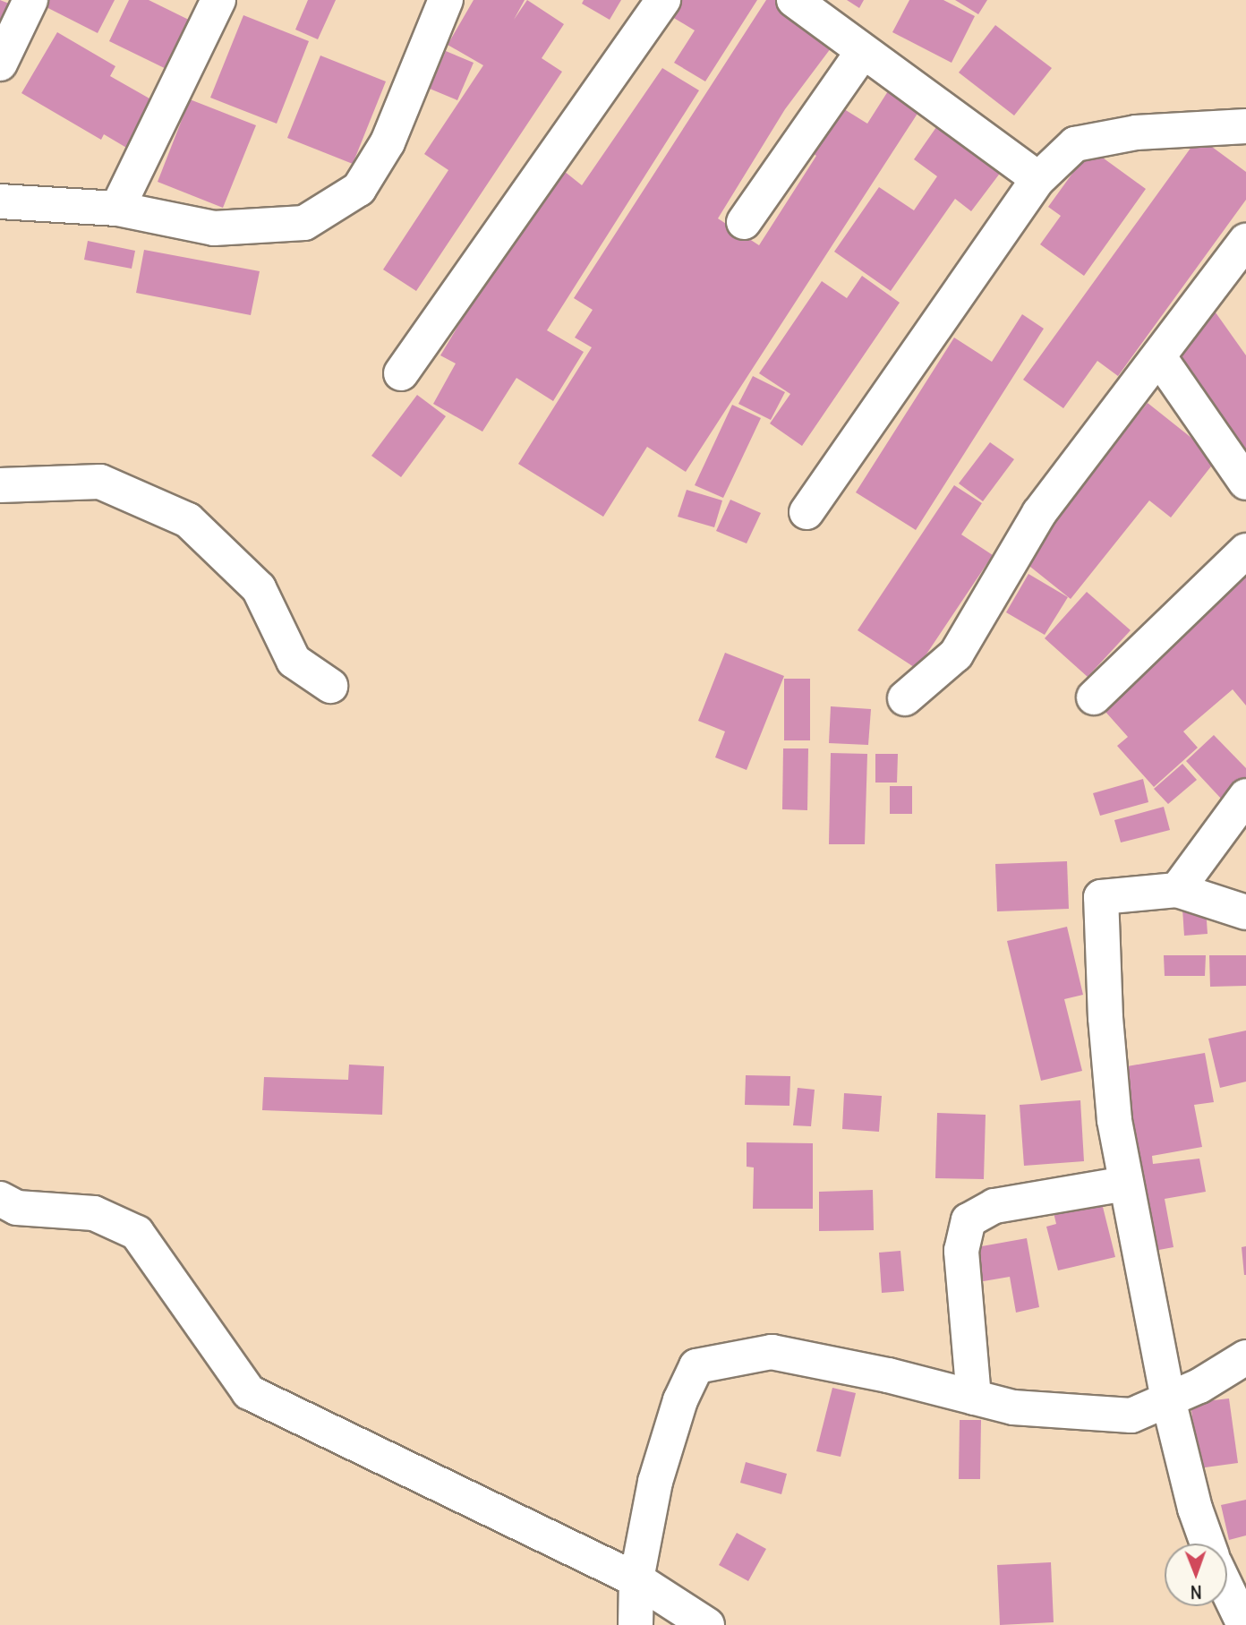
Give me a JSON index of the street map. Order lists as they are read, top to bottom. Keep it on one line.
{"north":"bottom"}
